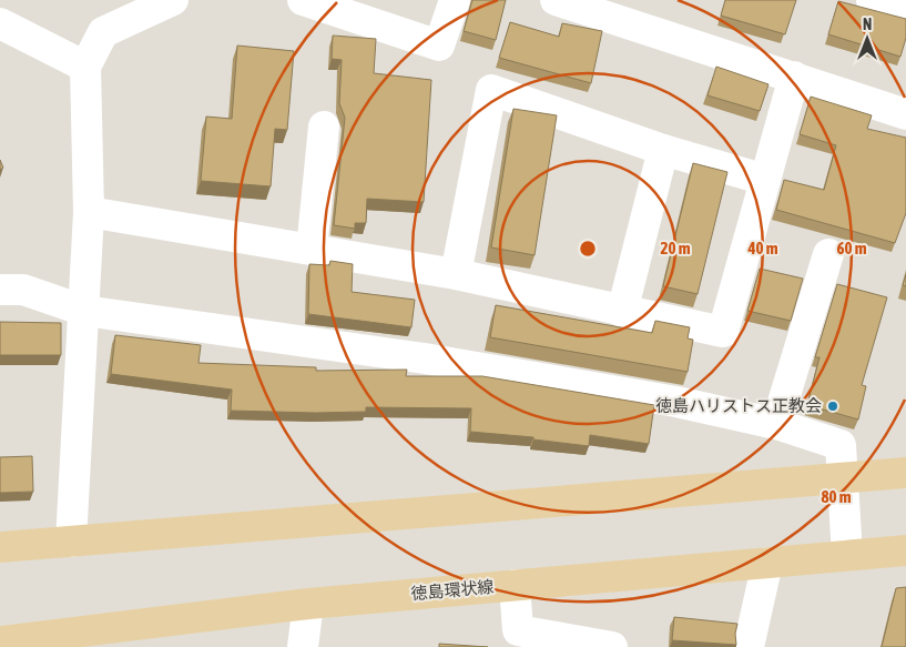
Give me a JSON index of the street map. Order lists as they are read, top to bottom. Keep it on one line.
{"streets":{"main road":["徳島環状線"]},"places":["徳島ハリストス正教会"],"north":"top","rings":["20 m","40 m","60 m","80 m"]}
